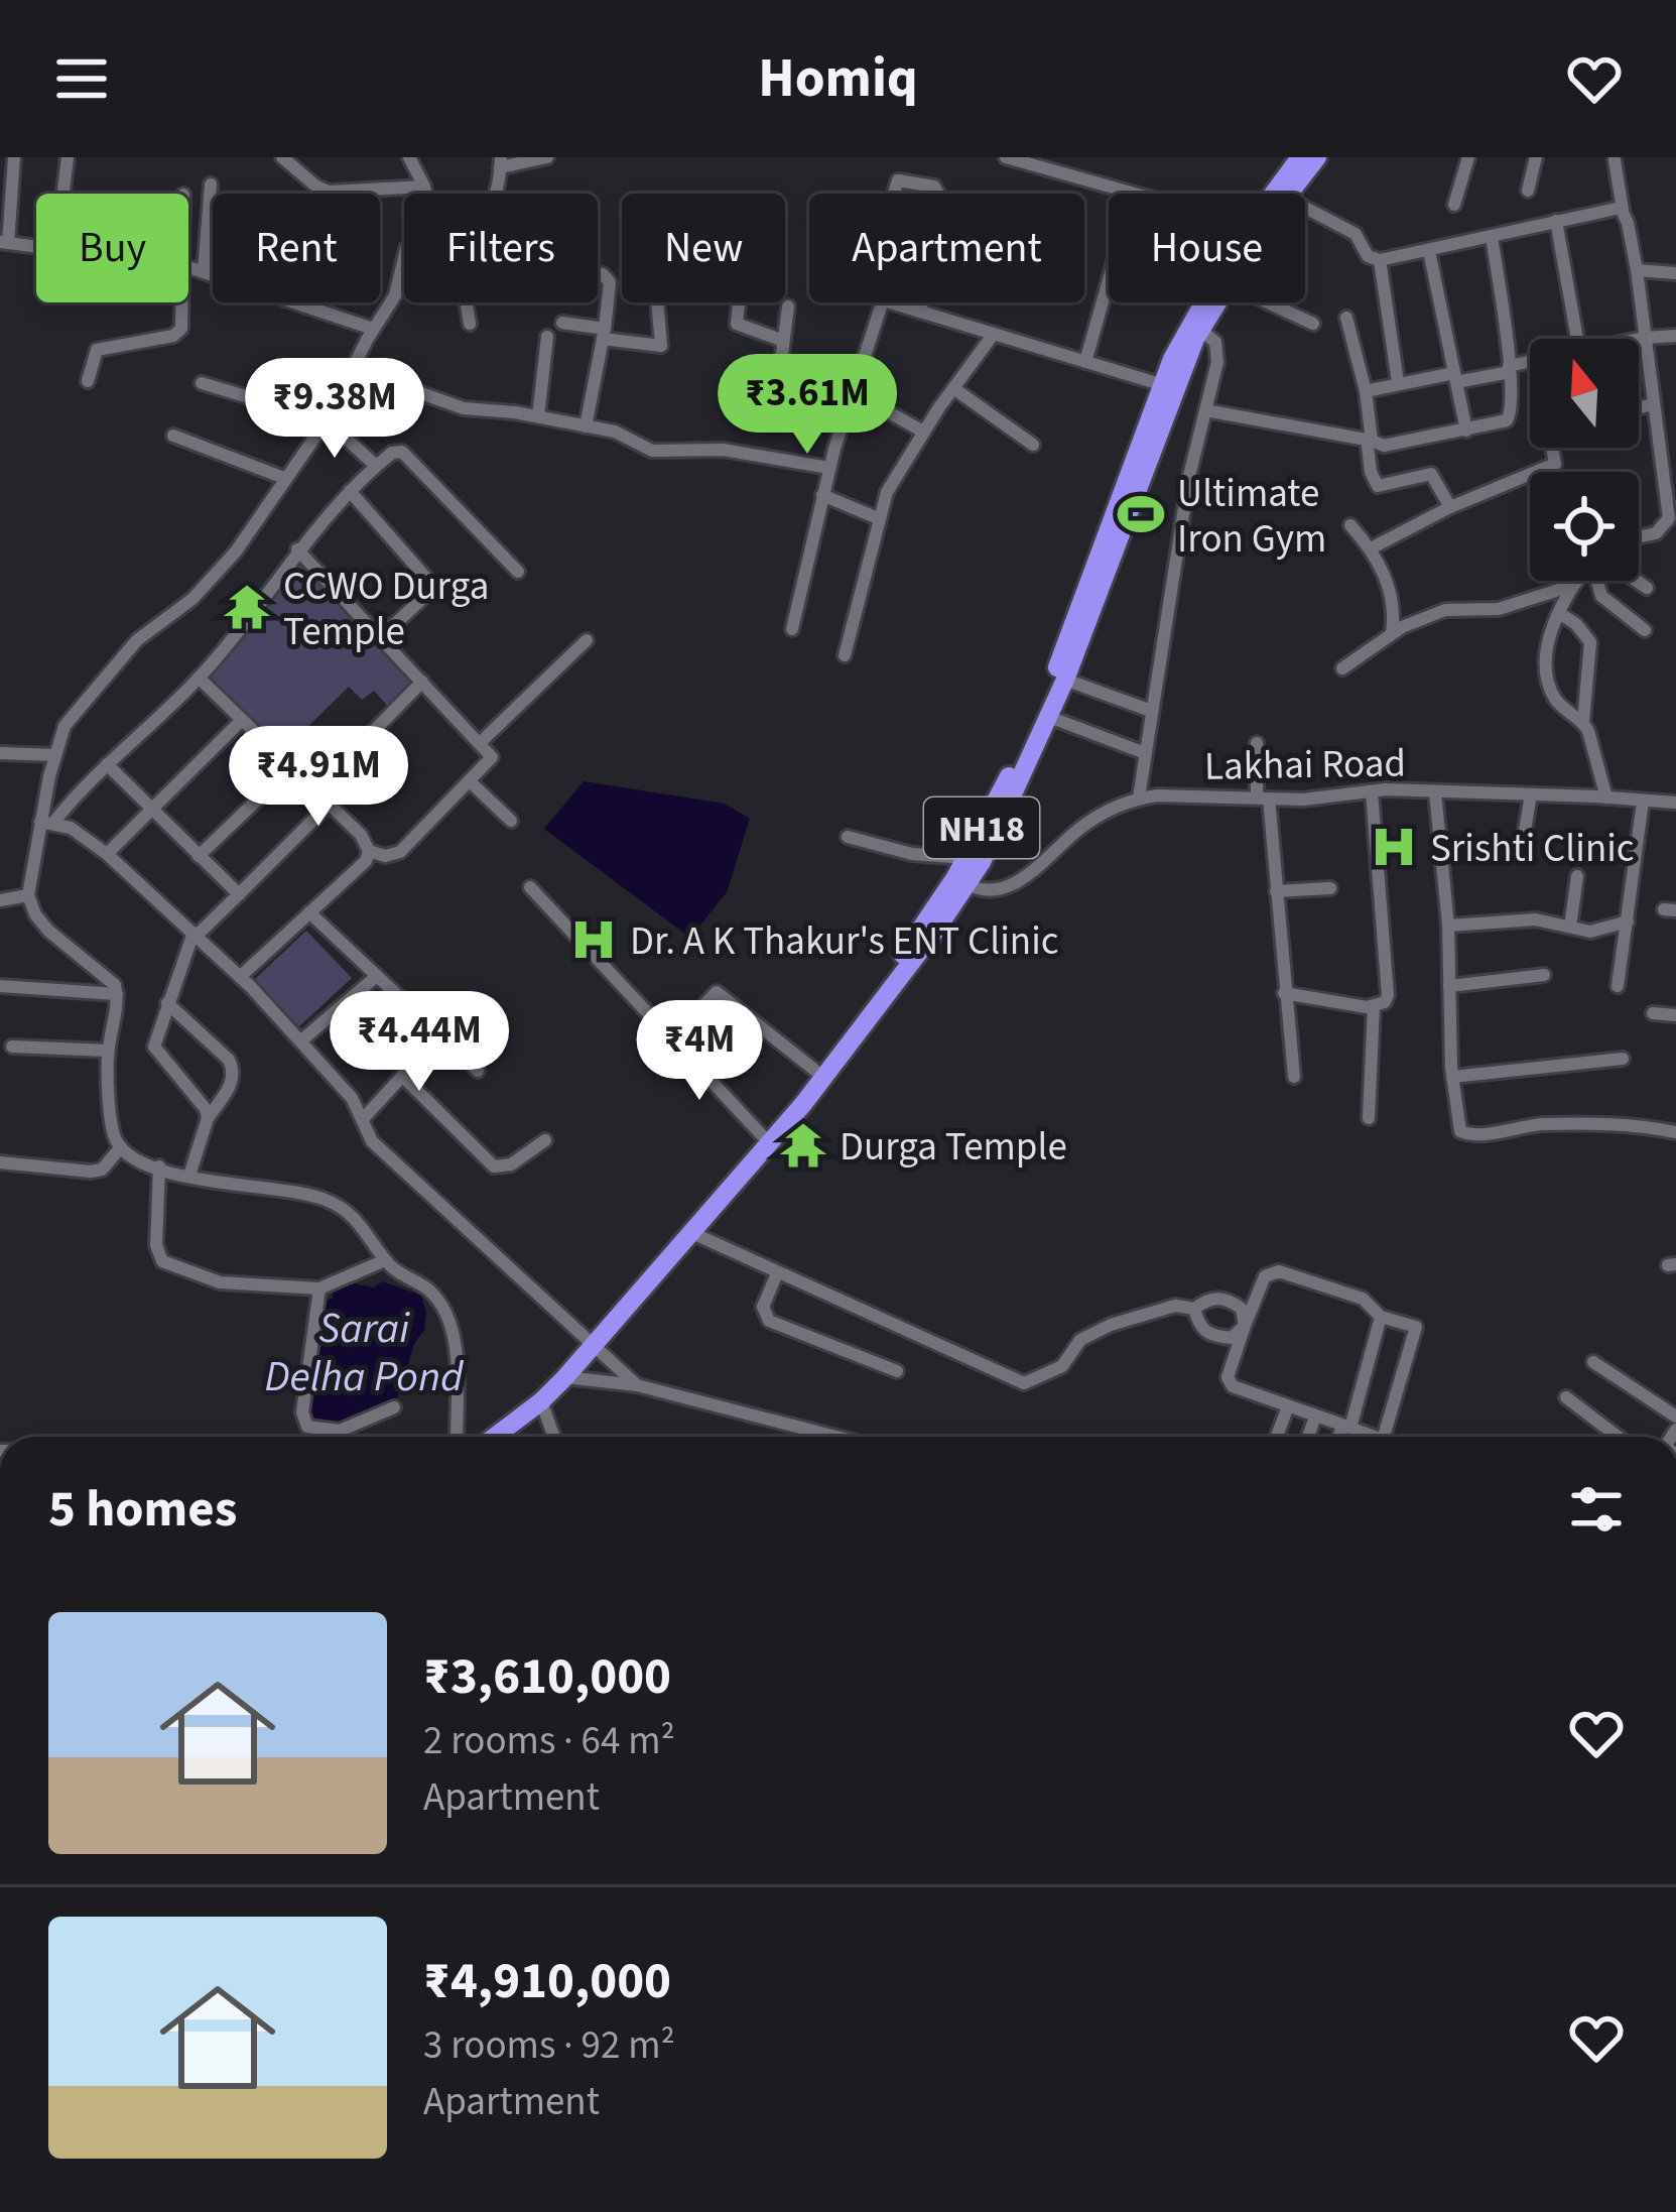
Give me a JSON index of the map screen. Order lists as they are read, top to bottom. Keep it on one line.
{"streets":{"highway":["NH18"],"street":["Lakhai Road"]},"crossings":[["Lakhai Road","NH18"]],"water":["Sarai Delha Pond"],"places":{"sports":["Ultimate Iron Gym"],"temple":["CCWO Durga Temple","Durga Temple"],"hospital":["Srishti Clinic","Dr. A K Thakur's ENT Clinic"]},"north":"top","page":{"header":"Homiq","chip":["Buy","Rent","Filters","New","Apartment","House"],"price":["₹3.61M","₹9.38M","₹4.91M","₹4.44M","₹4M"],"heading":"5 homes","list":[{"name":"₹3,610,000","note":"2 rooms · 64 m² · Apartment"},{"name":"₹4,910,000","note":"3 rooms · 92 m² · Apartment"}]}}
